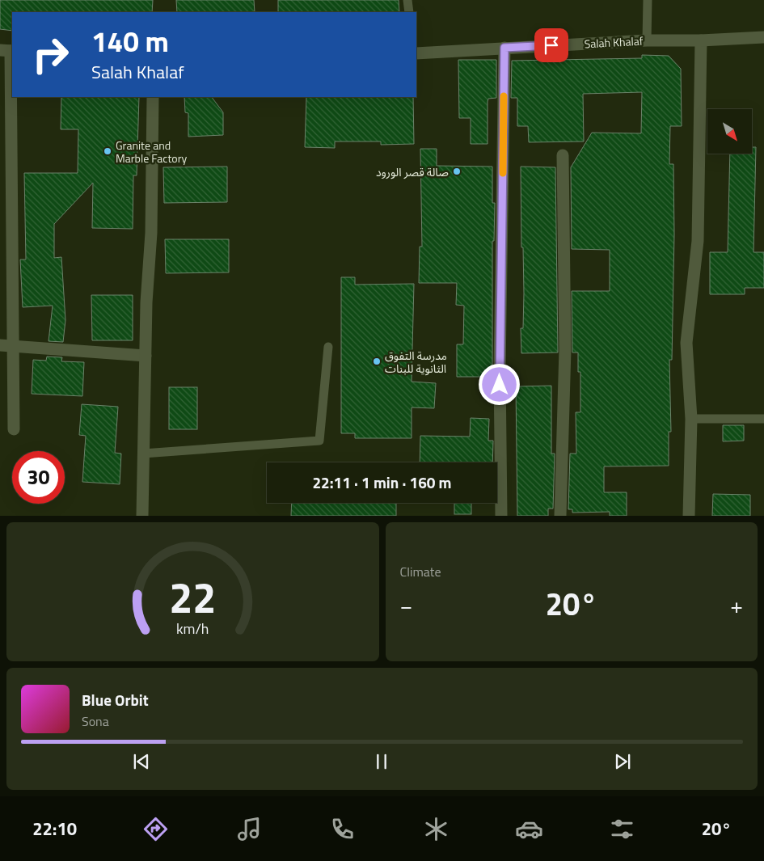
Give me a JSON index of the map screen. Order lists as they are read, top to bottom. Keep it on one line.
{"streets":{"street":["Salah Khalaf"]},"places":["Granite and Marble Factory","صالة قصر الورود","مدرسة التفوق الثانوية للبنات"],"north":"bottom right","page":{"turn":["140 m","Salah Khalaf"],"limit":"30","trip":"22:11 · 1 min · 160 m","tile":"Climate","heat":["−","20°","+"],"song":["Blue Orbit","Sona"],"tabs":["22:10","20°"],"gauge":["22","km/h"]}}
